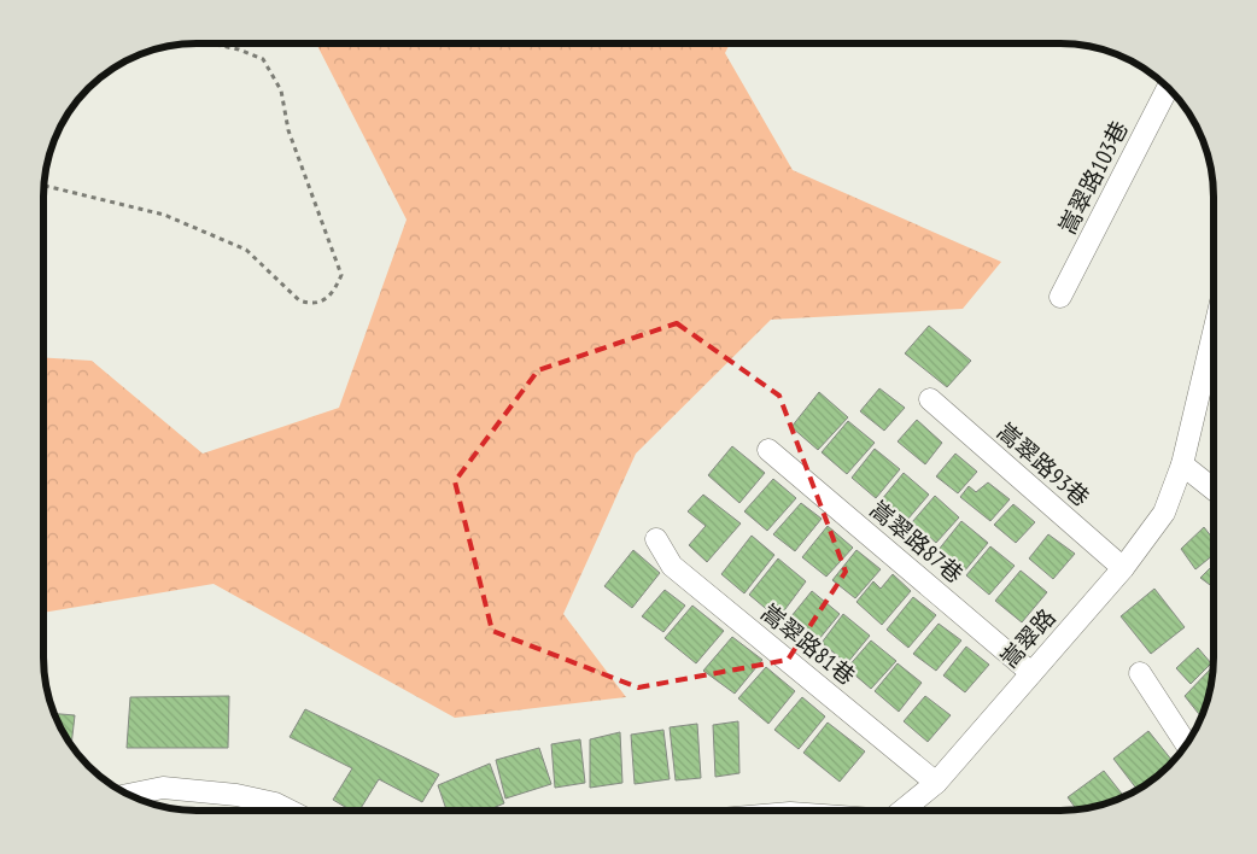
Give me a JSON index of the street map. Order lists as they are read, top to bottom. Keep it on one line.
{"streets":{"street":["嵩翠路103巷","嵩翠路93巷","嵩翠路87巷","嵩翠路","嵩翠路81巷"]},"crossings":[["嵩翠路93巷","嵩翠路"],["嵩翠路87巷","嵩翠路"],["嵩翠路","嵩翠路81巷"]]}
